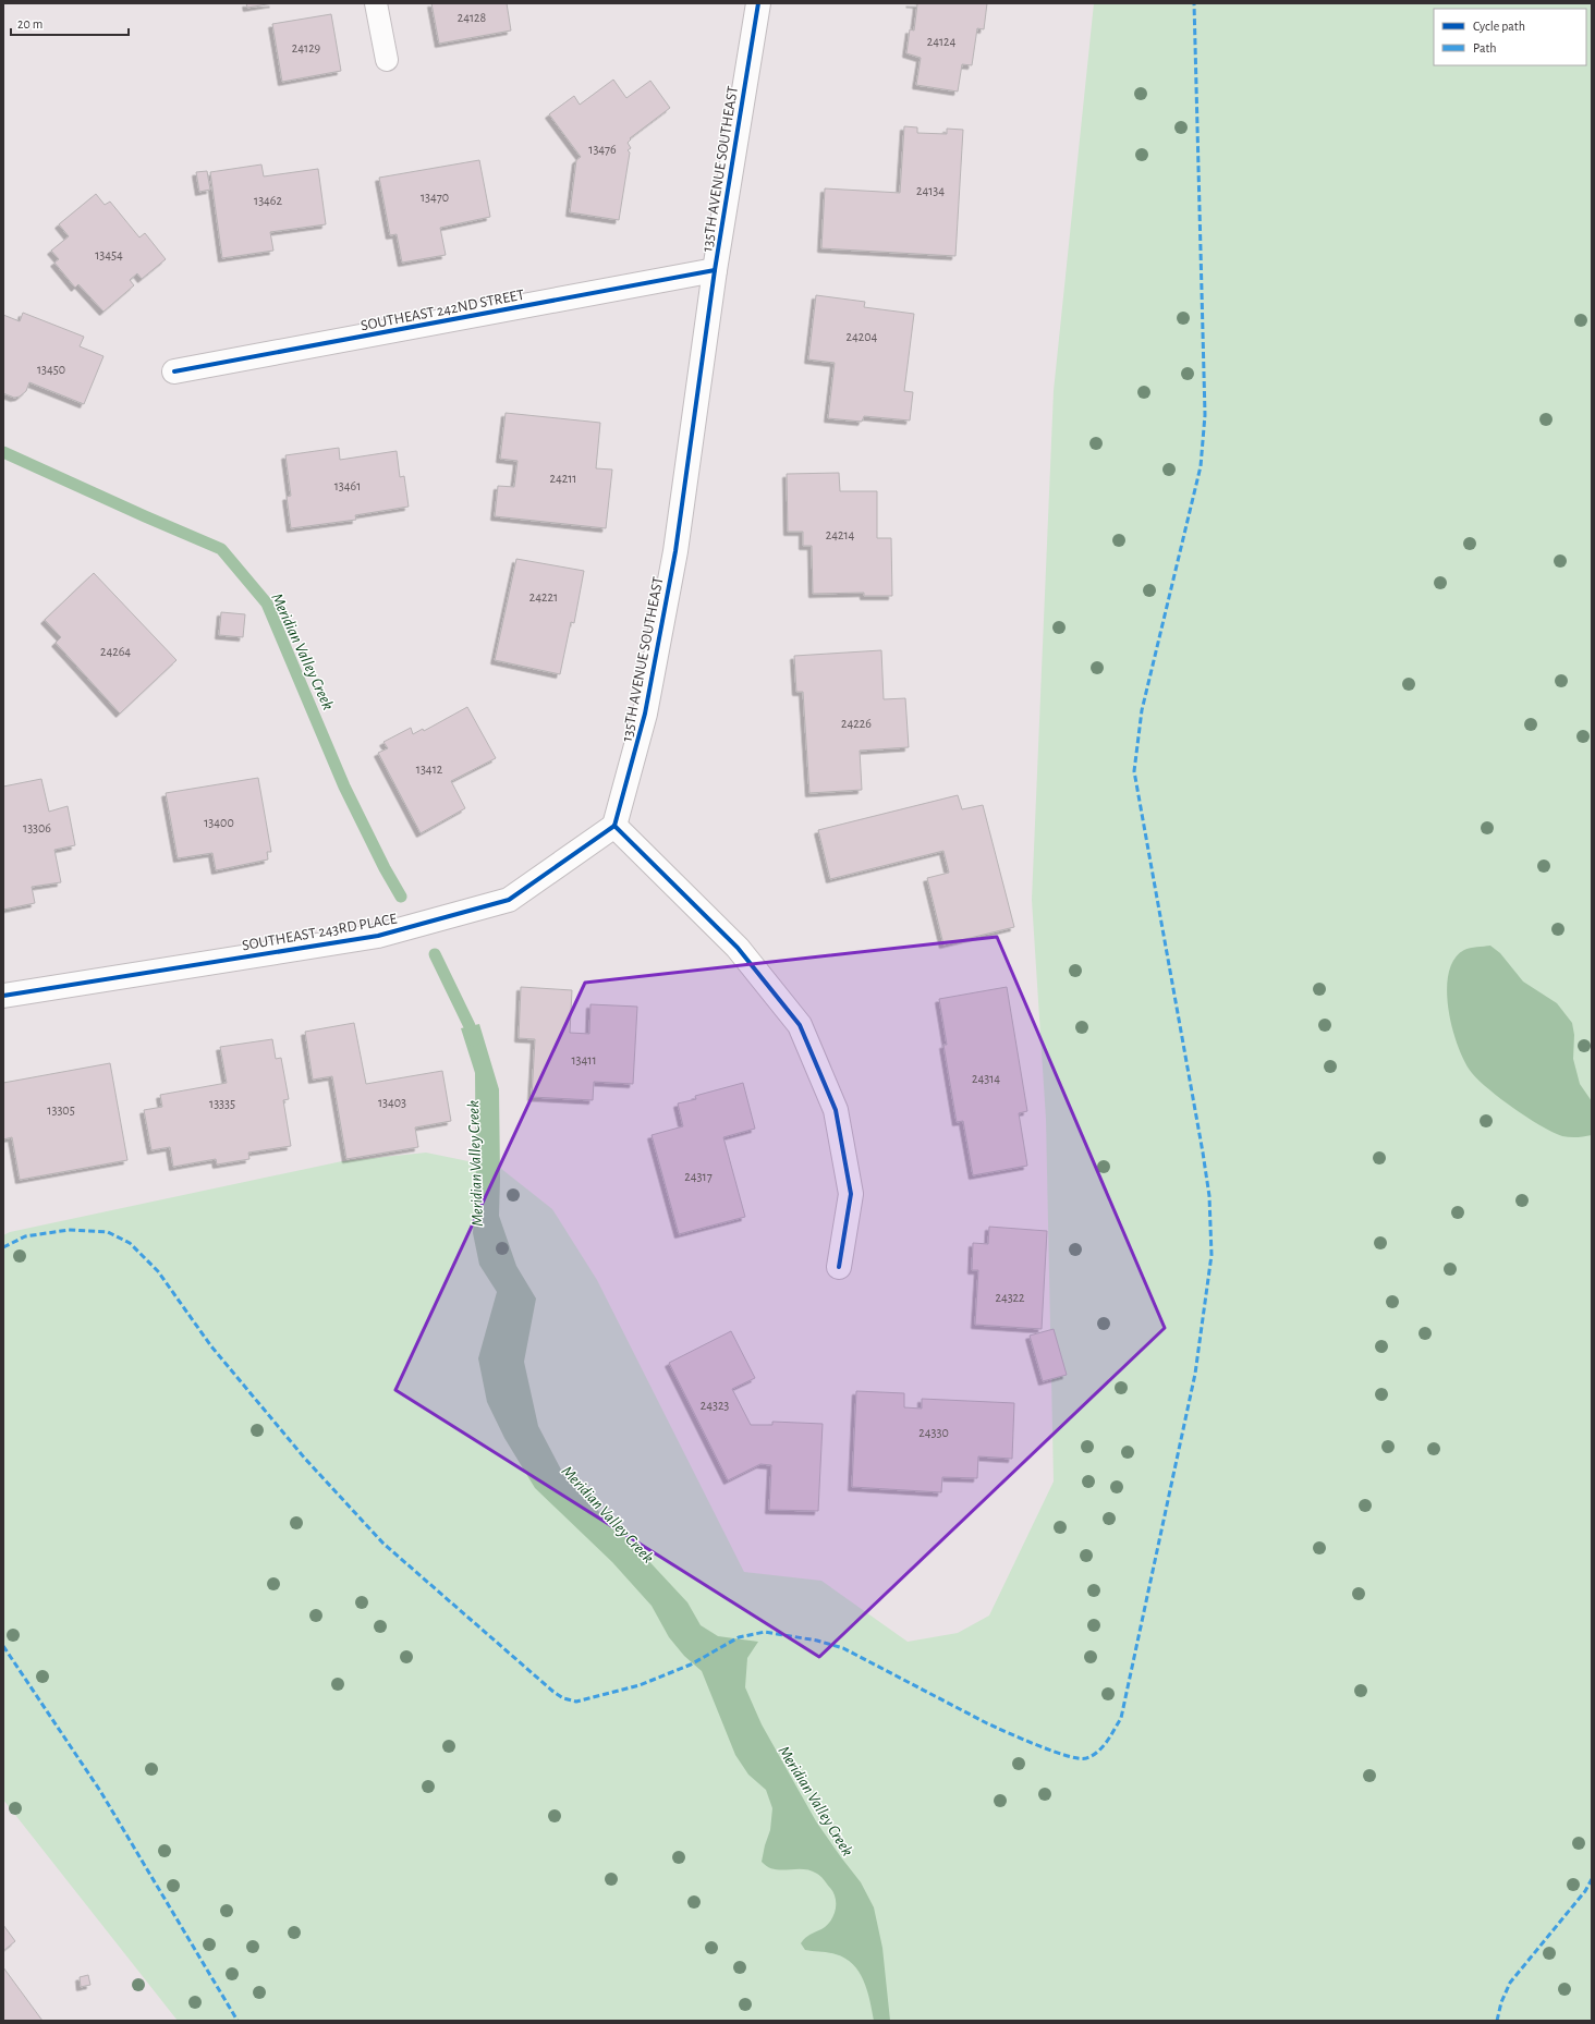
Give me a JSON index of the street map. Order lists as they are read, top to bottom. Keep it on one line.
{"streets":{"street":["135TH AVENUE SOUTHEAST","SOUTHEAST 242ND STREET","SOUTHEAST 243RD PLACE"]},"crossings":[["135TH AVENUE SOUTHEAST","SOUTHEAST 242ND STREET"],["135TH AVENUE SOUTHEAST","SOUTHEAST 243RD PLACE"]],"water":["Meridian Valley Creek"],"house_numbers":["24128","24124","24129","13476","24134","13470","13462","13454","24204","13450","24211","13461","24214","24221","24264","24226","13412","13400","13306","13411","24314","13403","13335","13305","24317","24322","24323","24330"],"legend":["Cycle path","Path"],"scale_bar":"20 m"}
